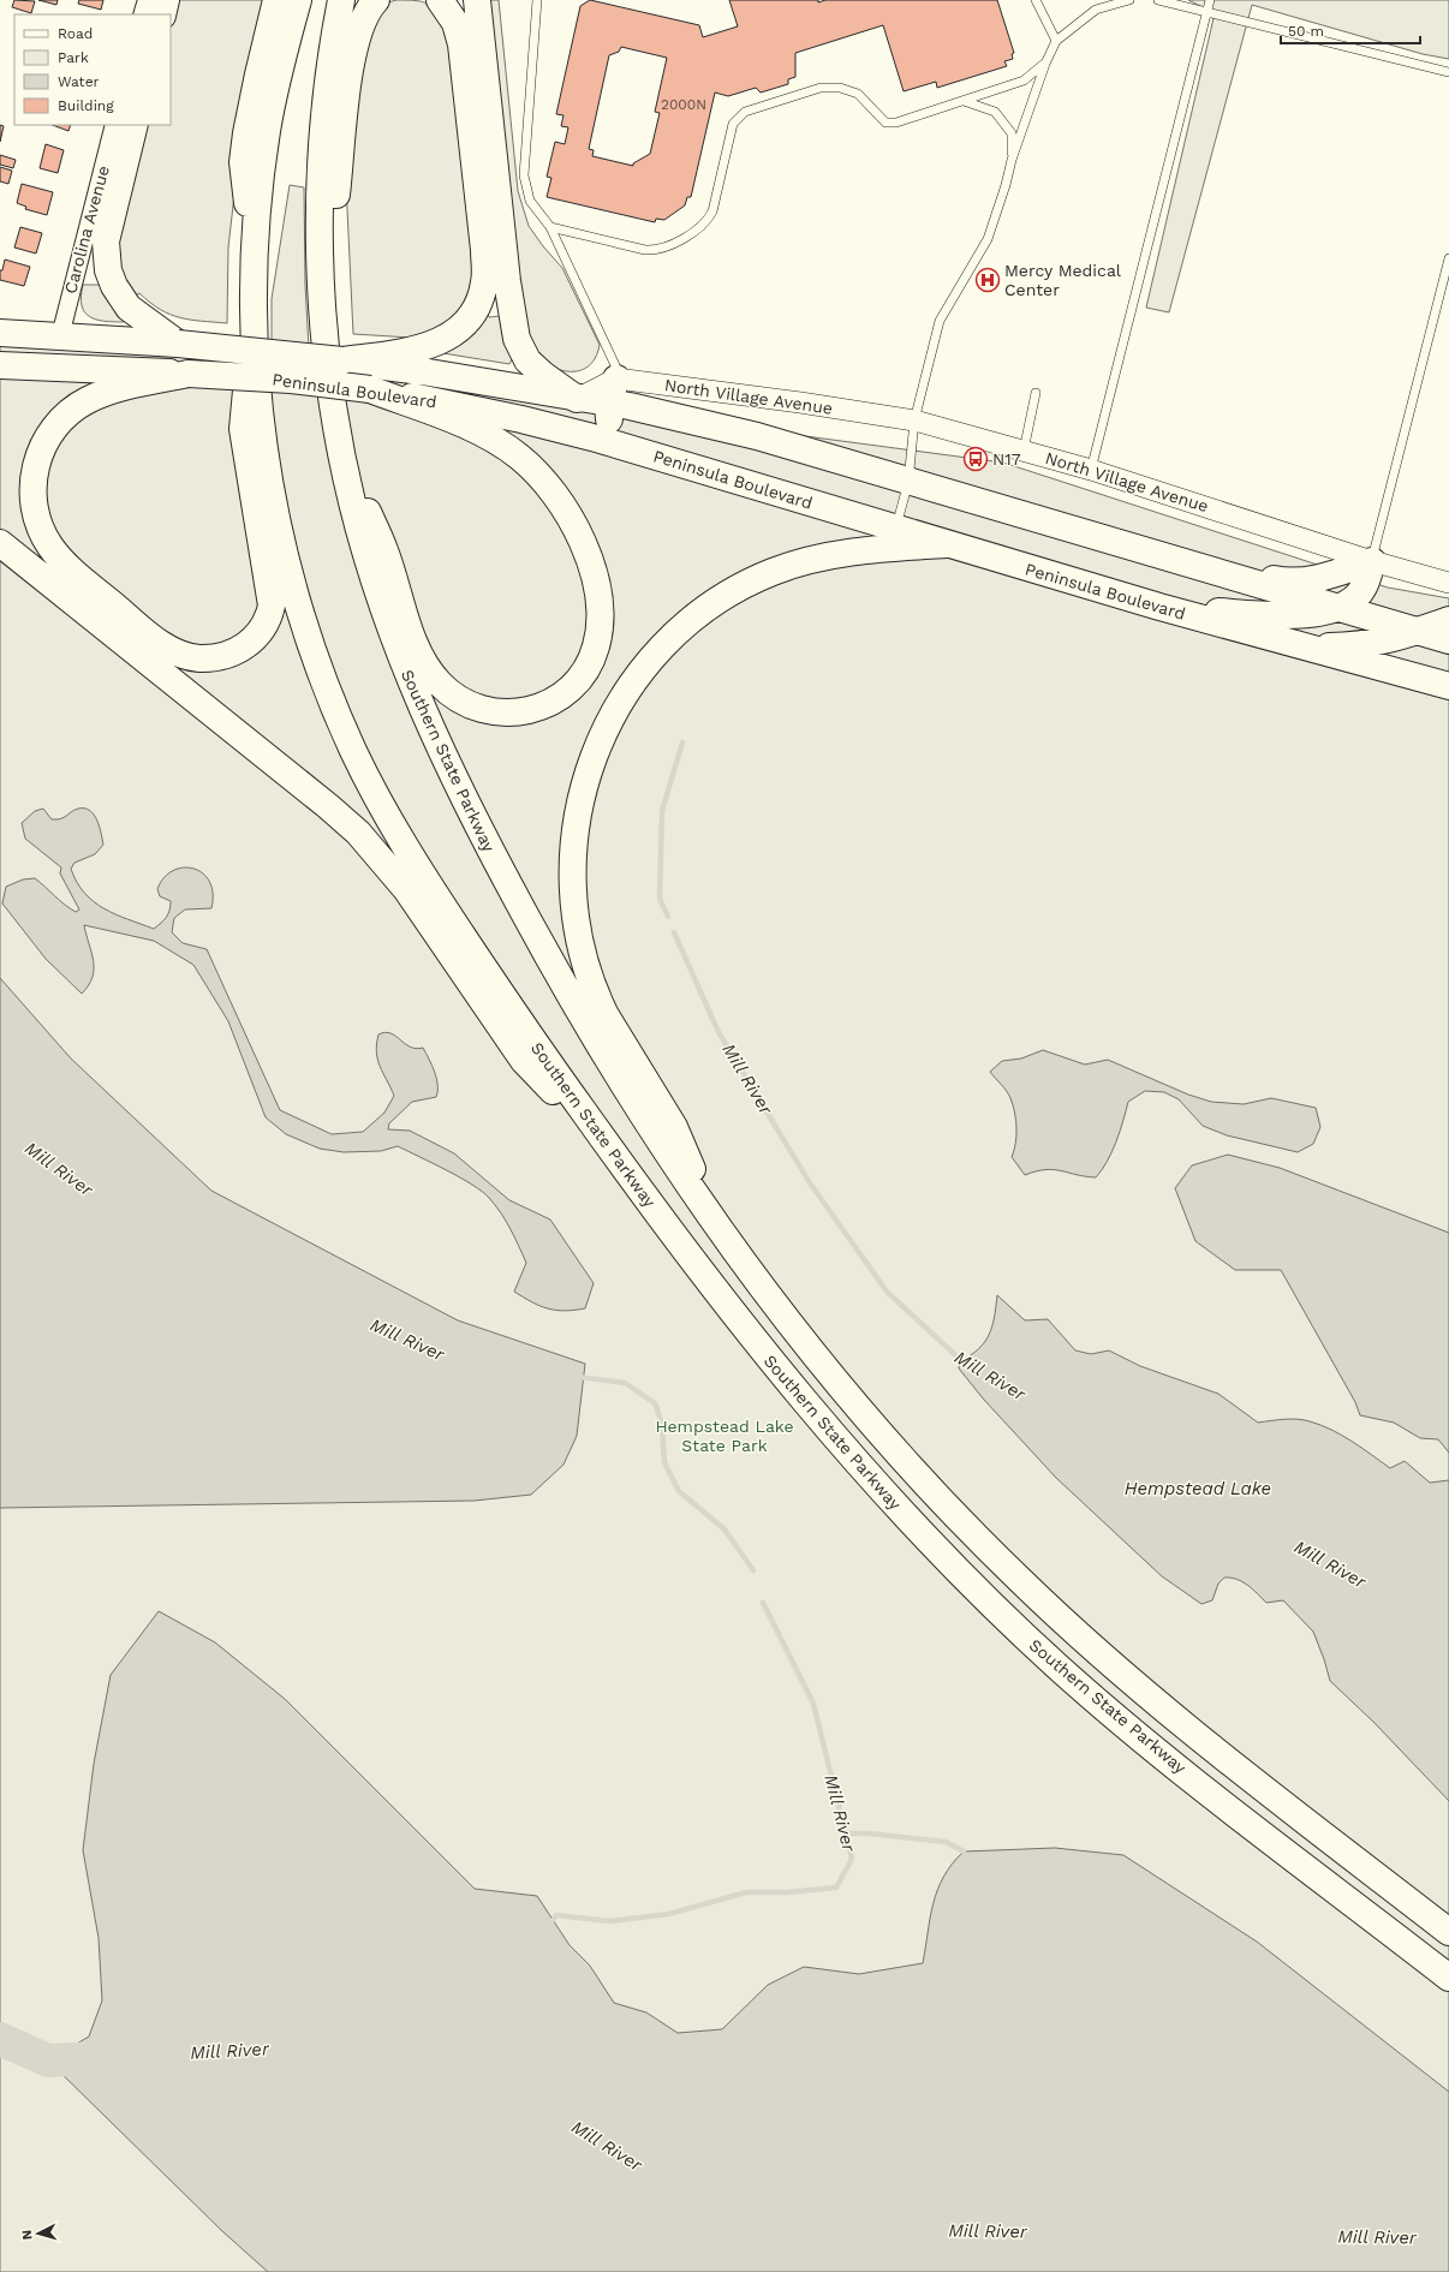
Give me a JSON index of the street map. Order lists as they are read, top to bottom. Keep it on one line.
{"streets":{"main road":["Peninsula Boulevard","Southern State Parkway"],"street":["Carolina Avenue","North Village Avenue"]},"crossings":[["Carolina Avenue","Peninsula Boulevard"]],"water":["Mill River","Hempstead Lake"],"parks":["Hempstead Lake State Park"],"places":{"hospital":["Mercy Medical Center"],"bus stop":["N17"]},"house_numbers":["2000N"],"legend":["Road","Park","Water","Building"],"scale_bar":"50 m","north":"left"}
